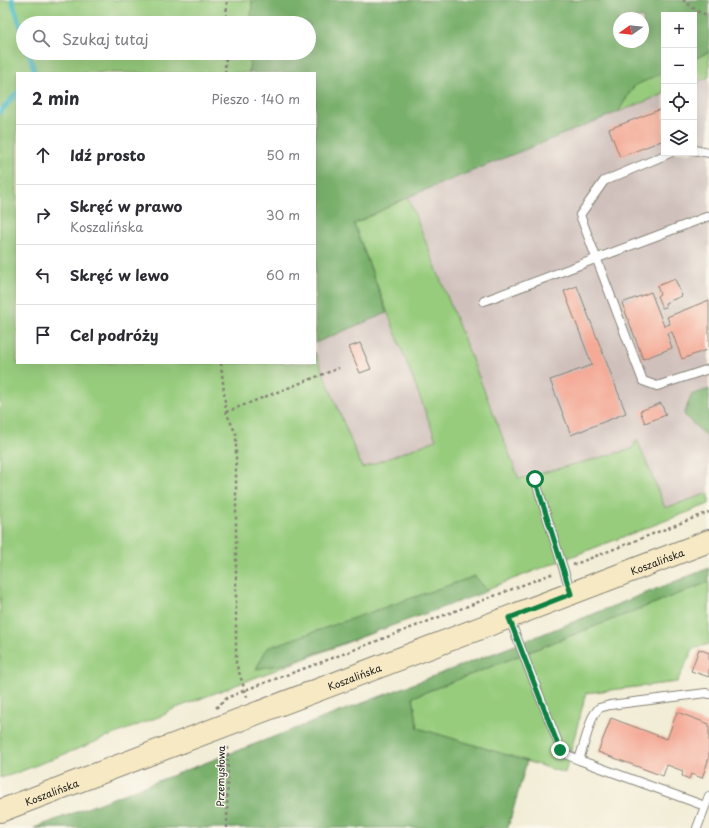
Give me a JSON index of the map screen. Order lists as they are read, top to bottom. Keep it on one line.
{"streets":{"street":["Koszalińska"],"path":["Przemysłowa"]},"crossings":[["Koszalińska","Przemysłowa"]],"north":"left","page":{"map_buttons":["+","−"],"search":"Szukaj tutaj","heading":["2 min","Pieszo · 140 m"],"list":[["Idź prosto","50 m"],["Skręć w prawo","Koszalińska","30 m"],["Skręć w lewo","60 m"],"Cel podróży"]}}
